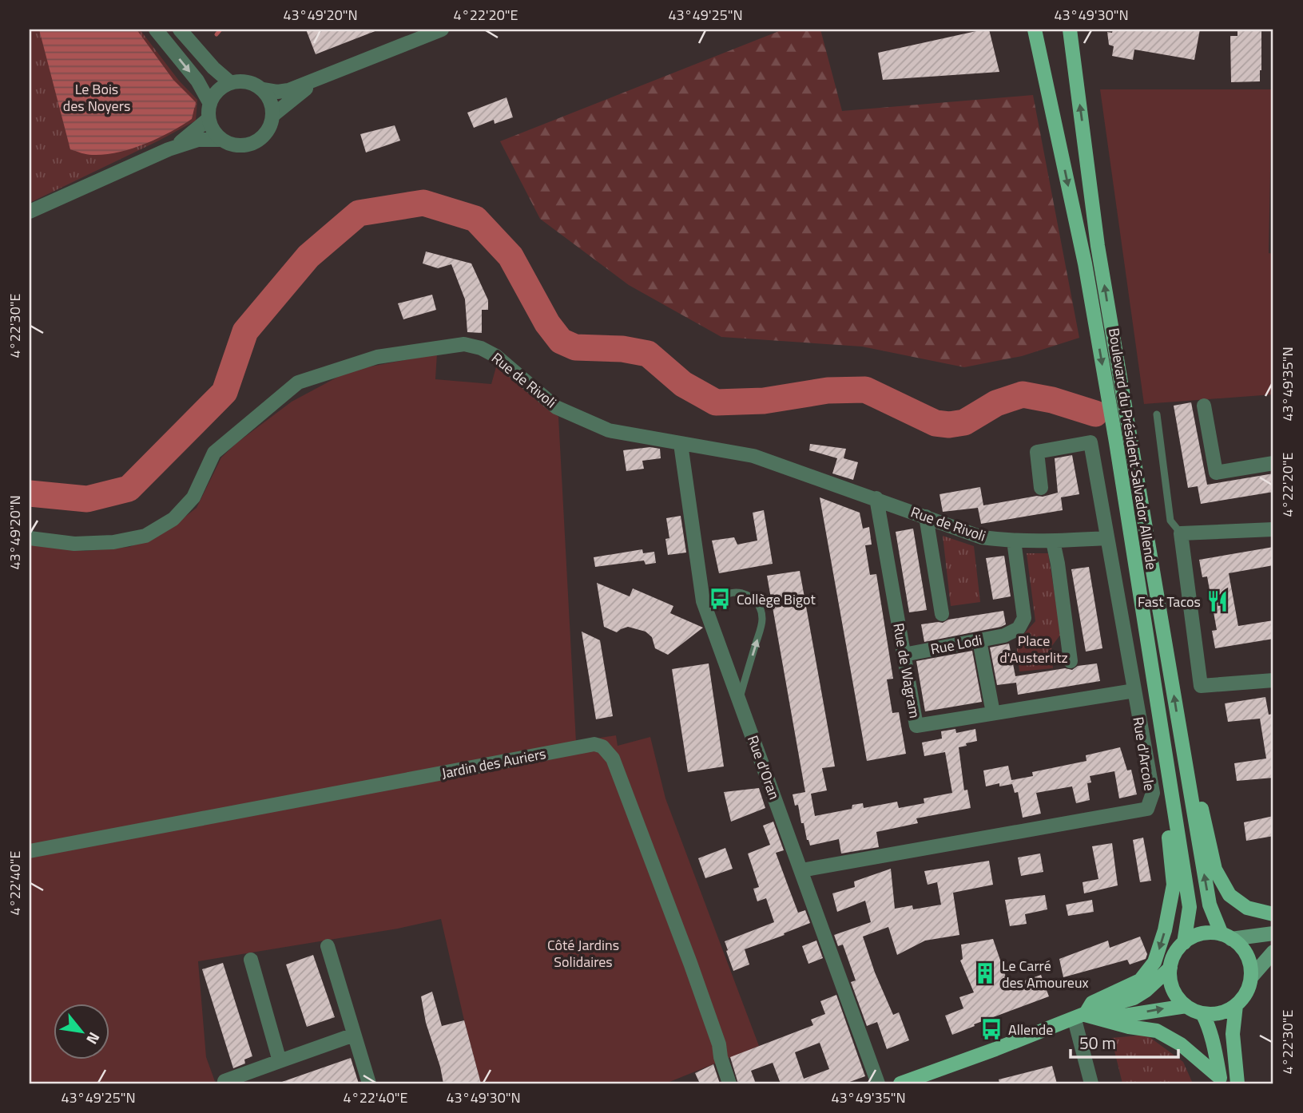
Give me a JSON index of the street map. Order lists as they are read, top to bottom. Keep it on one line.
{"streets":{"main road":["Boulevard du Président Salvador Allende"],"street":["Rue de Rivoli","Rue Lodi","Rue de Wagram","Rue d'Arcole","Jardin des Auriers","Rue d'Oran"]},"crossings":[["Rue de Rivoli","Rue Lodi"],["Rue de Rivoli","Rue de Wagram"],["Rue de Rivoli","Rue d'Arcole"],["Rue de Rivoli","Rue d'Oran"],["Rue Lodi","Rue de Wagram"],["Rue de Wagram","Rue d'Arcole"],["Rue d'Arcole","Rue d'Oran"]],"parks":["Le Bois des Noyers","Place d'Austerlitz","Côté Jardins Solidaires"],"places":{"bus stop":["Collège Bigot","Allende"],"restaurant":["Fast Tacos"],"building":["Le Carré des Amoureux"]},"scale_bar":"50 m","north":"bottom right","coordinates":["43°49'20\"N","4°22'20\"E","43°49'25\"N","43°49'30\"N","4°22'30\"E","43°49'35\"N","4°22'40\"E"]}
